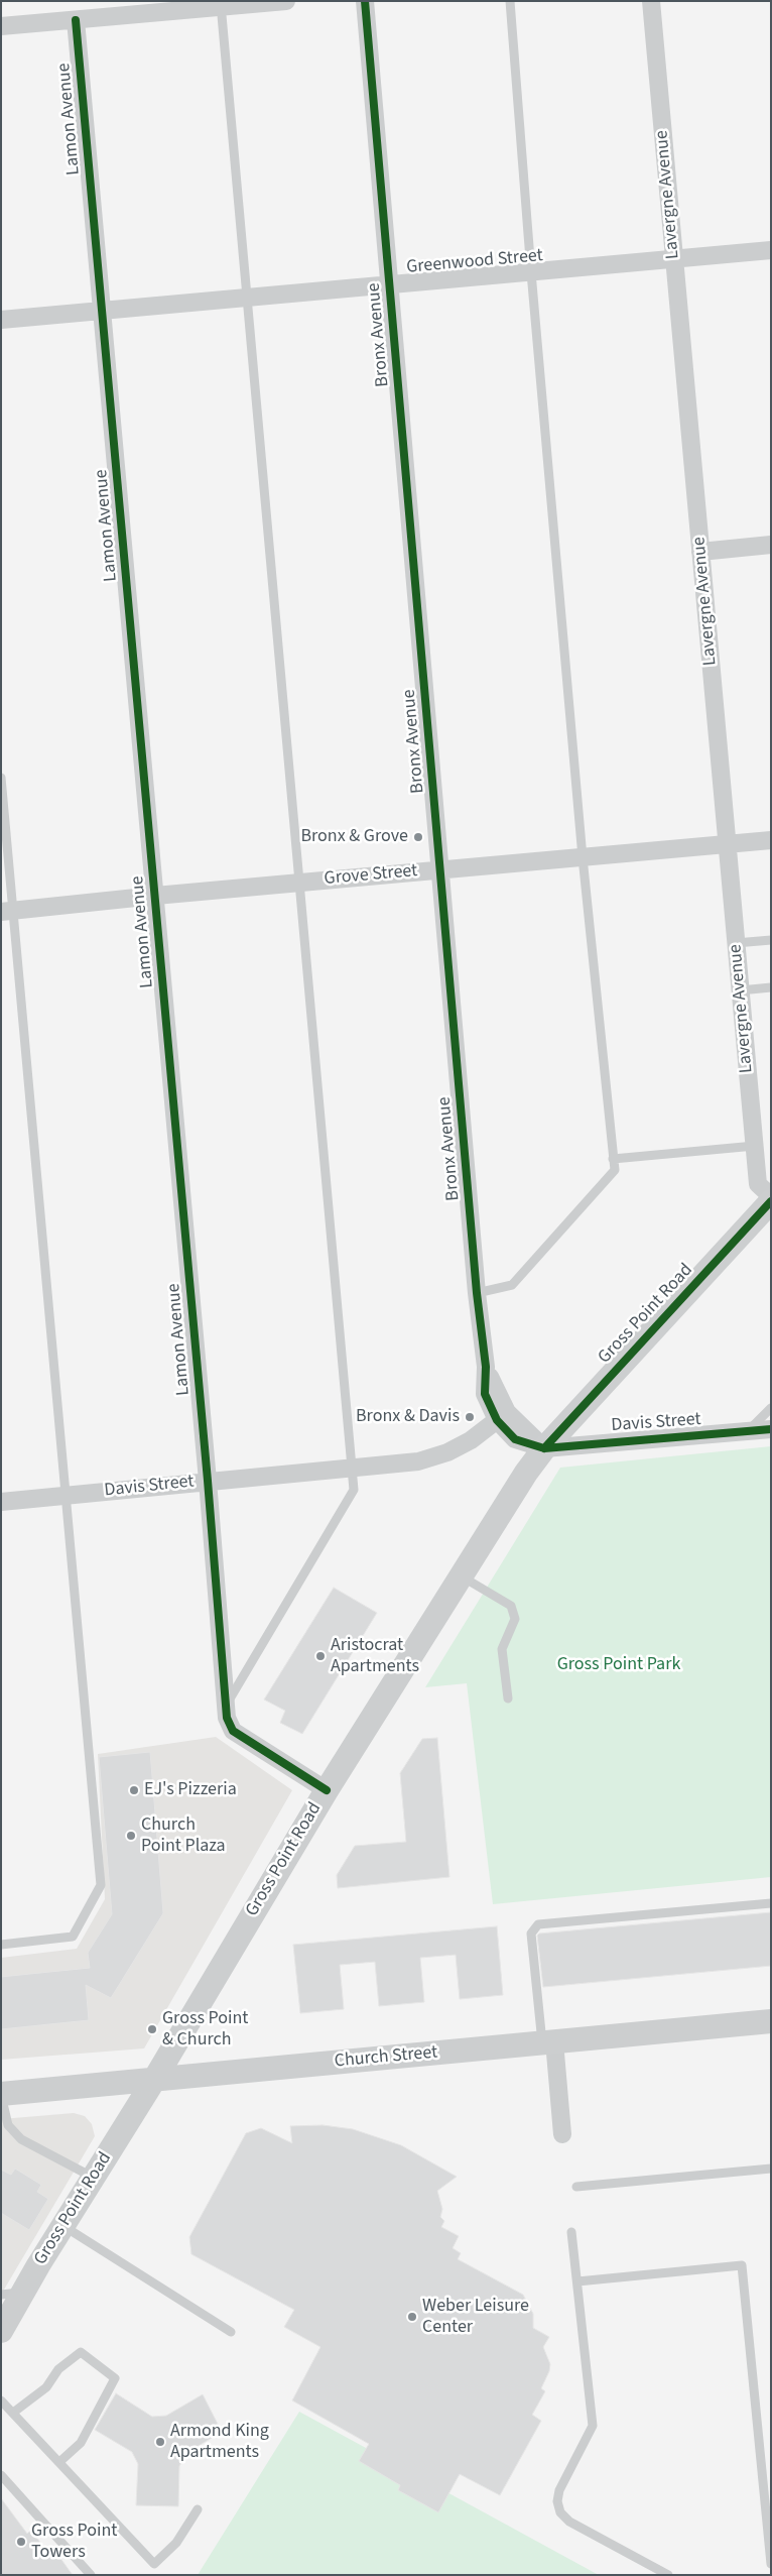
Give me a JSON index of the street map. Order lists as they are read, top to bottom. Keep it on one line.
{"streets":{"main road":["Gross Point Road","Church Street"],"street":["Lamon Avenue","Lavergne Avenue","Greenwood Street","Bronx Avenue","Grove Street","Davis Street"]},"crossings":[["Lamon Avenue","Greenwood Street"],["Lamon Avenue","Grove Street"],["Lamon Avenue","Gross Point Road"],["Lamon Avenue","Davis Street"],["Lavergne Avenue","Greenwood Street"],["Lavergne Avenue","Grove Street"],["Greenwood Street","Bronx Avenue"],["Bronx Avenue","Grove Street"],["Bronx Avenue","Gross Point Road"],["Bronx Avenue","Davis Street"],["Gross Point Road","Davis Street"],["Gross Point Road","Church Street"]],"parks":["Gross Point Park"],"places":["Bronx & Grove","Bronx & Davis","Aristocrat Apartments","EJ's Pizzeria","Church Point Plaza","Gross Point & Church","Weber Leisure Center","Armond King Apartments","Gross Point Towers"]}
